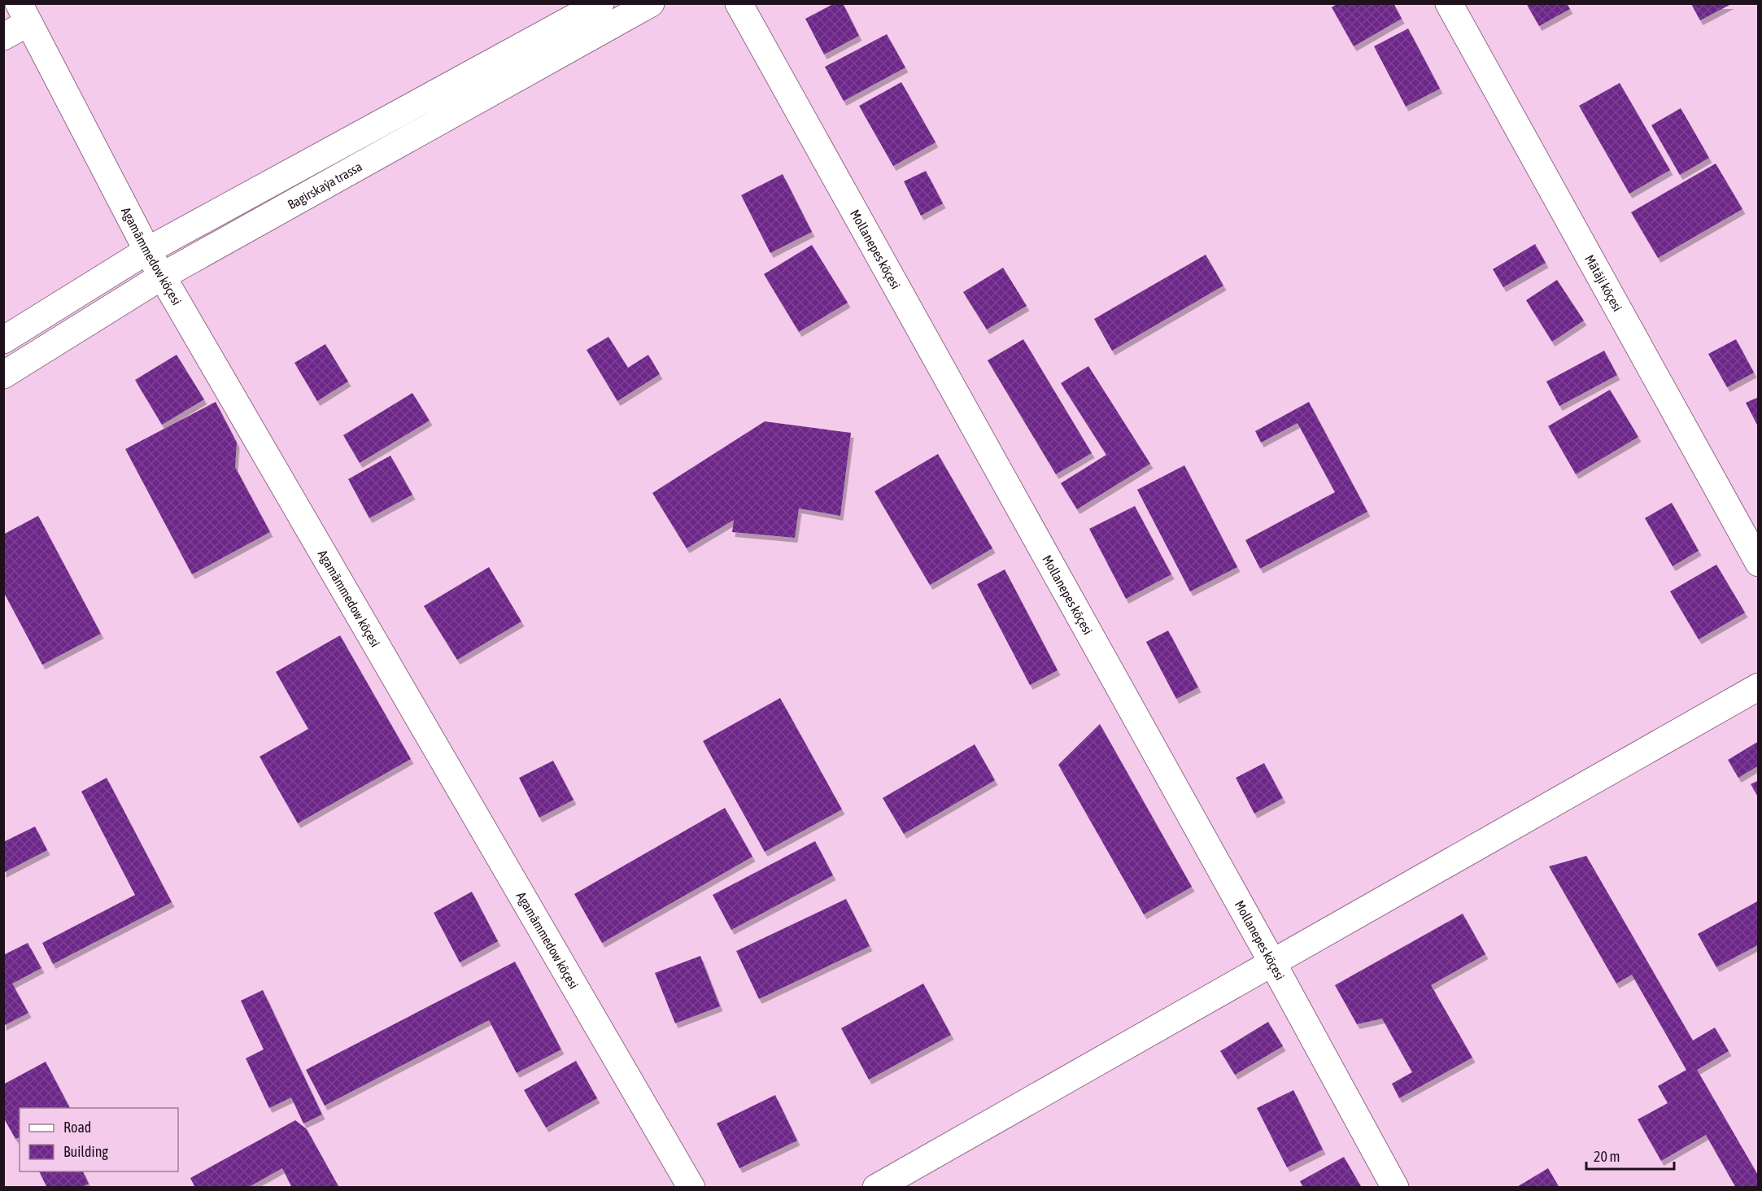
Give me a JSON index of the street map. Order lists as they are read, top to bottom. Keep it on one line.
{"streets":{"street":["Bagirskaýa trassa","Mollanepes köçesi","Agamämmedow köçesi","Mätäji köçesi"]},"crossings":[["Bagirskaýa trassa","Agamämmedow köçesi"]],"legend":["Road","Building"],"scale_bar":"20 m"}
